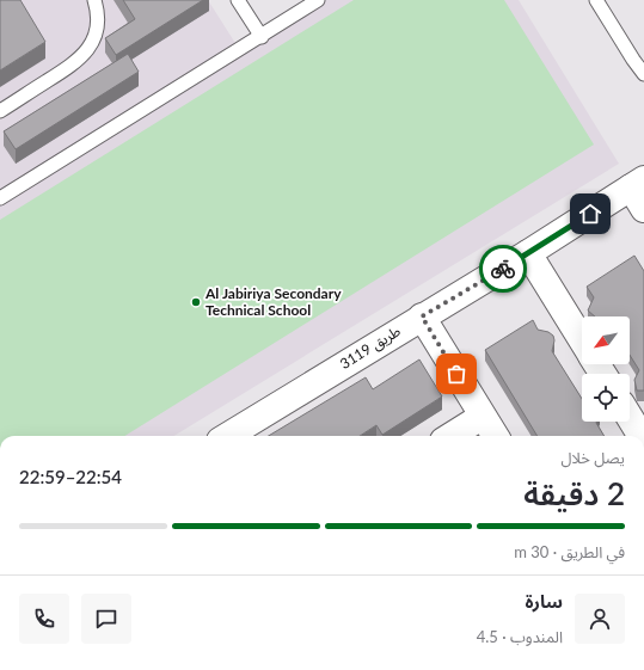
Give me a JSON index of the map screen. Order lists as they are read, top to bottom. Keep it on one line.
{"streets":{"street":["طريق 3119"]},"places":["Al Jabiriya Secondary Technical School"],"north":"bottom left","page":{"heading":["2 دقيقة","يصل خلال","22:54–22:59"],"panel":["سارة","المندوب · 4.5"],"bar":"في الطريق · 30 m"}}
